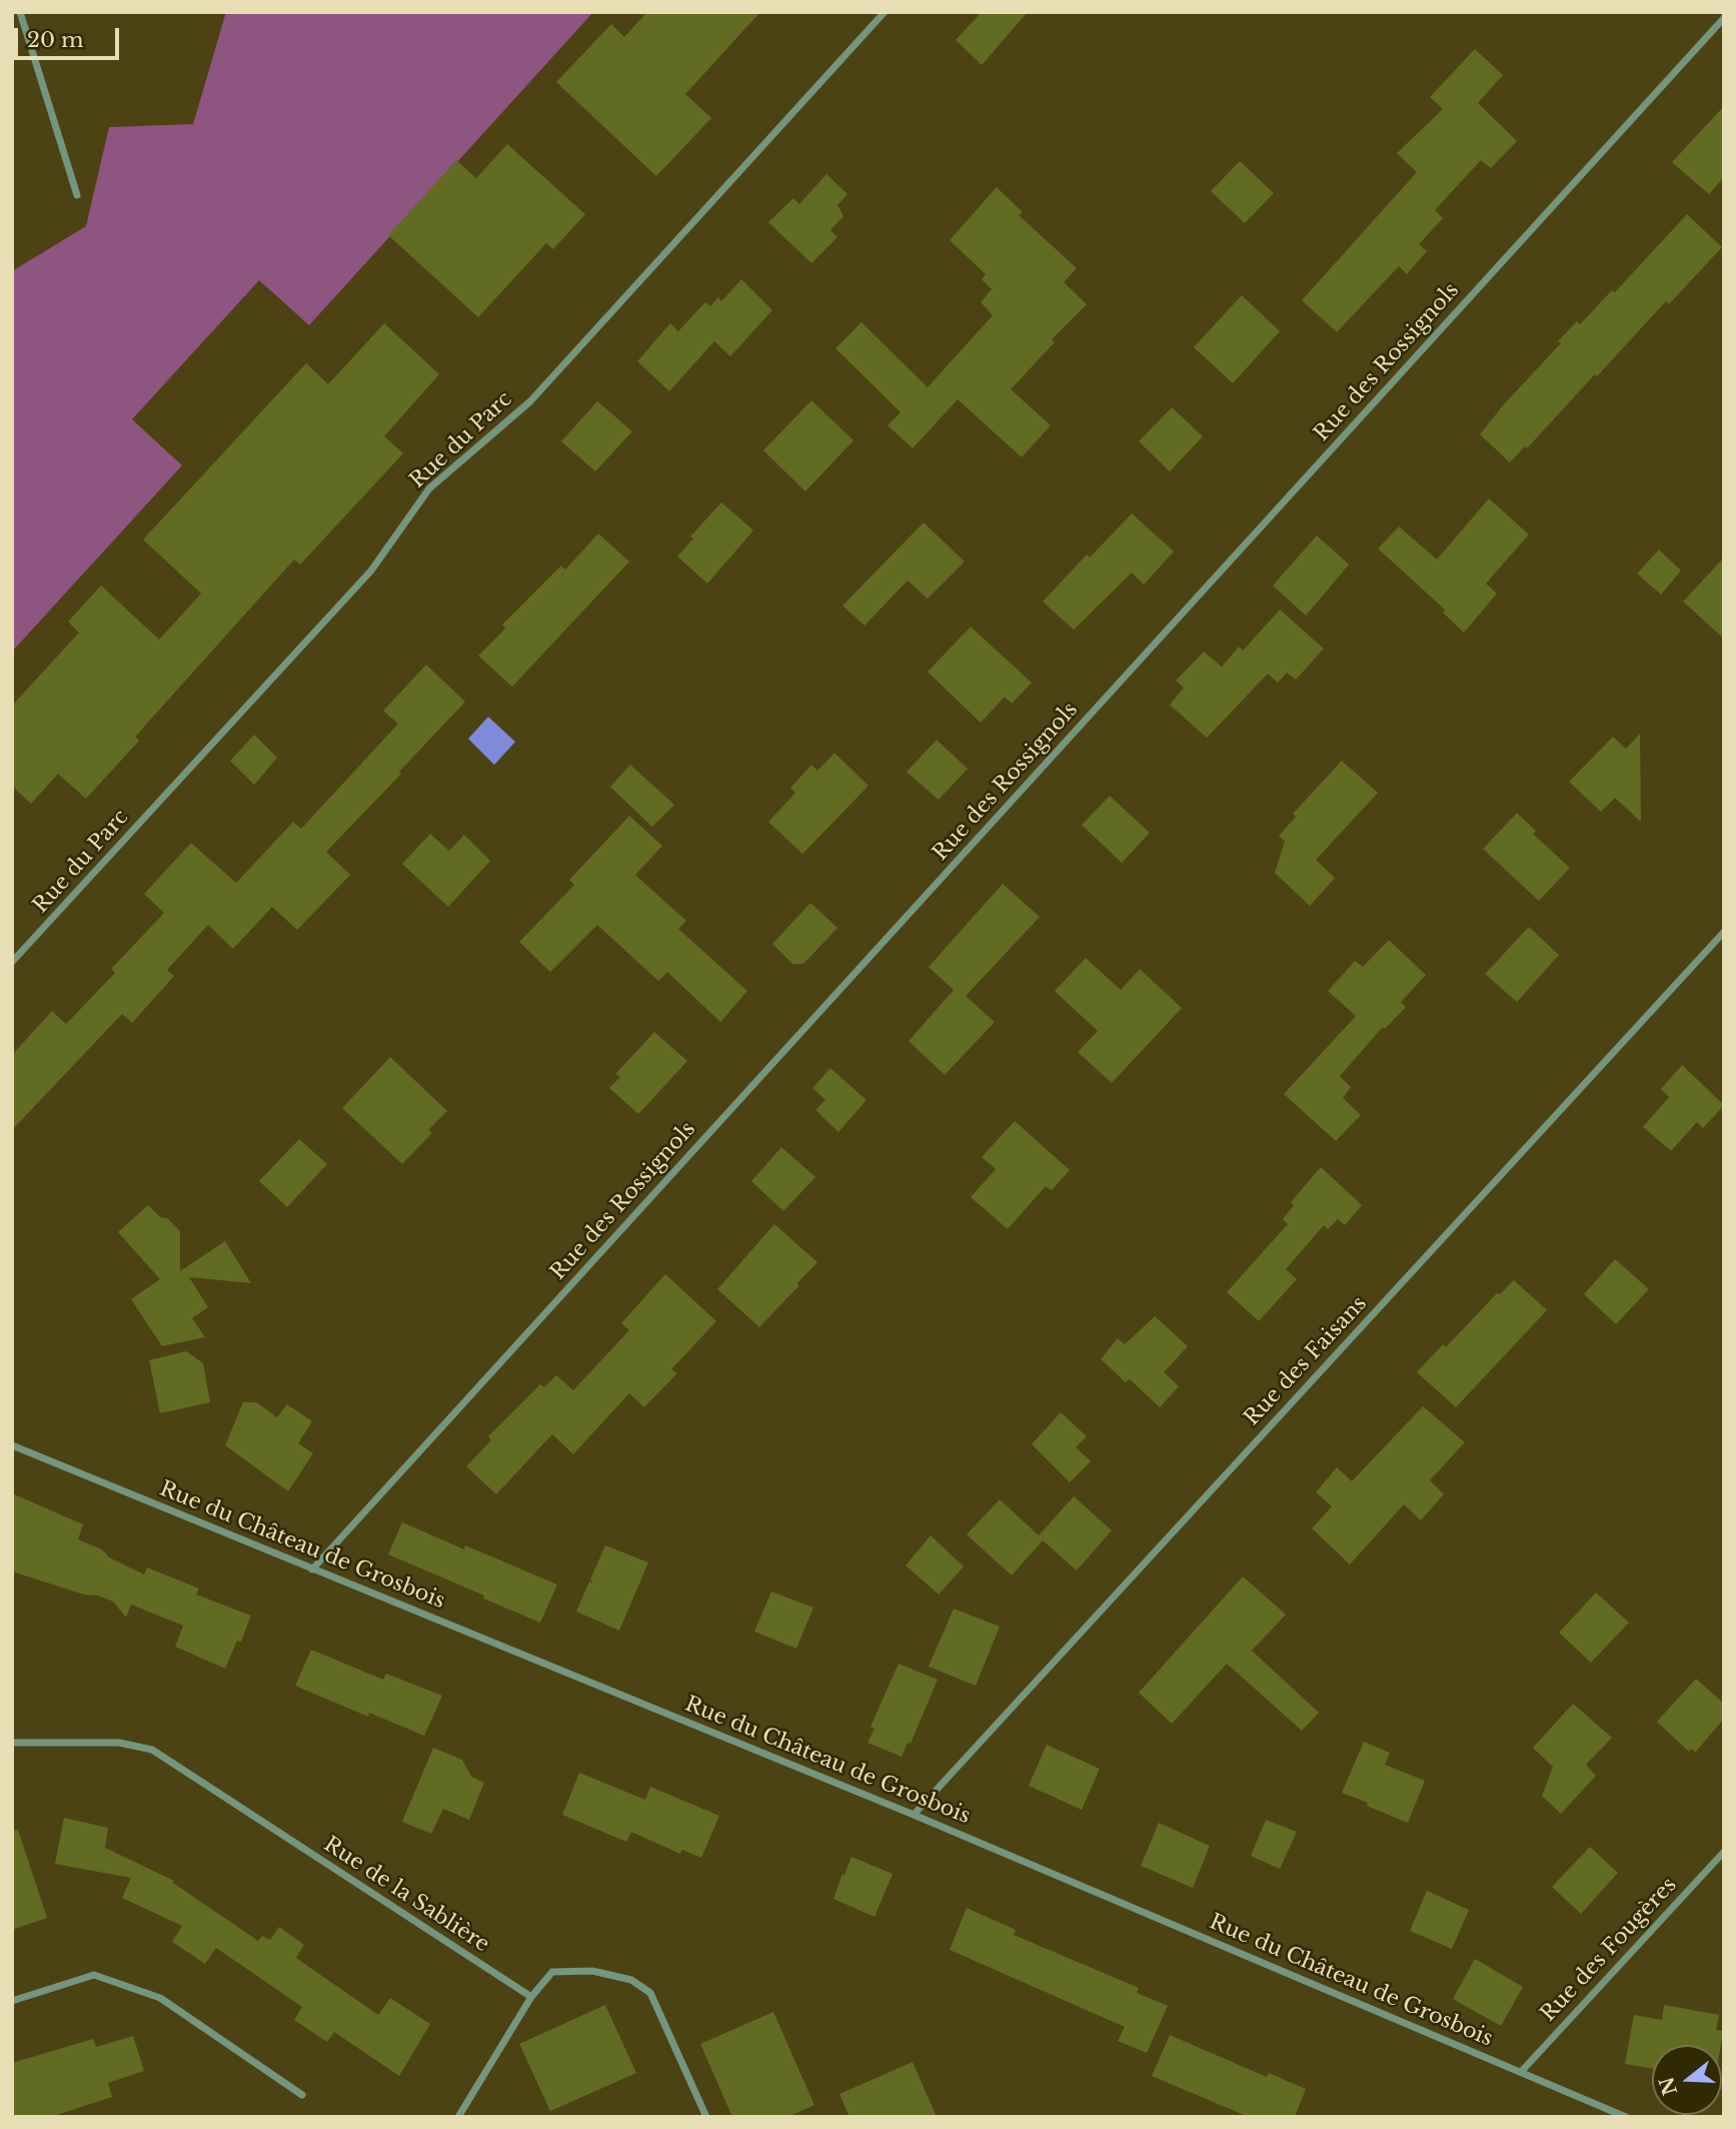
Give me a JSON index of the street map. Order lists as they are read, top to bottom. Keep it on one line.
{"streets":{"street":["Rue des Rossignols","Rue du Parc","Rue des Faisans","Rue du Château de Grosbois","Rue de la Sablière","Rue des Fougères"]},"crossings":[["Rue des Rossignols","Rue du Château de Grosbois"],["Rue des Faisans","Rue du Château de Grosbois"],["Rue du Château de Grosbois","Rue des Fougères"]],"scale_bar":"20 m","north":"left"}
